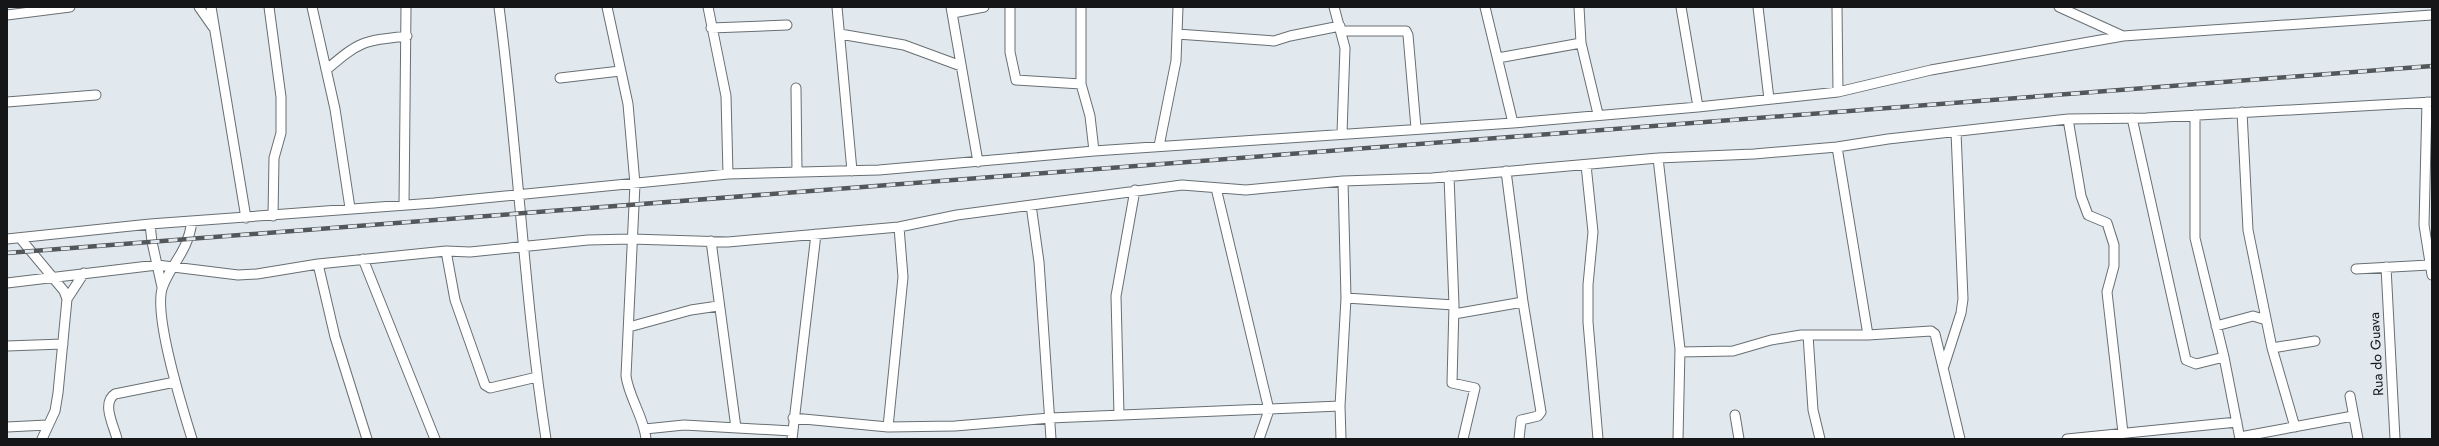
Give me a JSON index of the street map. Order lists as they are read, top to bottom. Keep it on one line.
{"streets":{"street":["Rua do Guava"]}}
